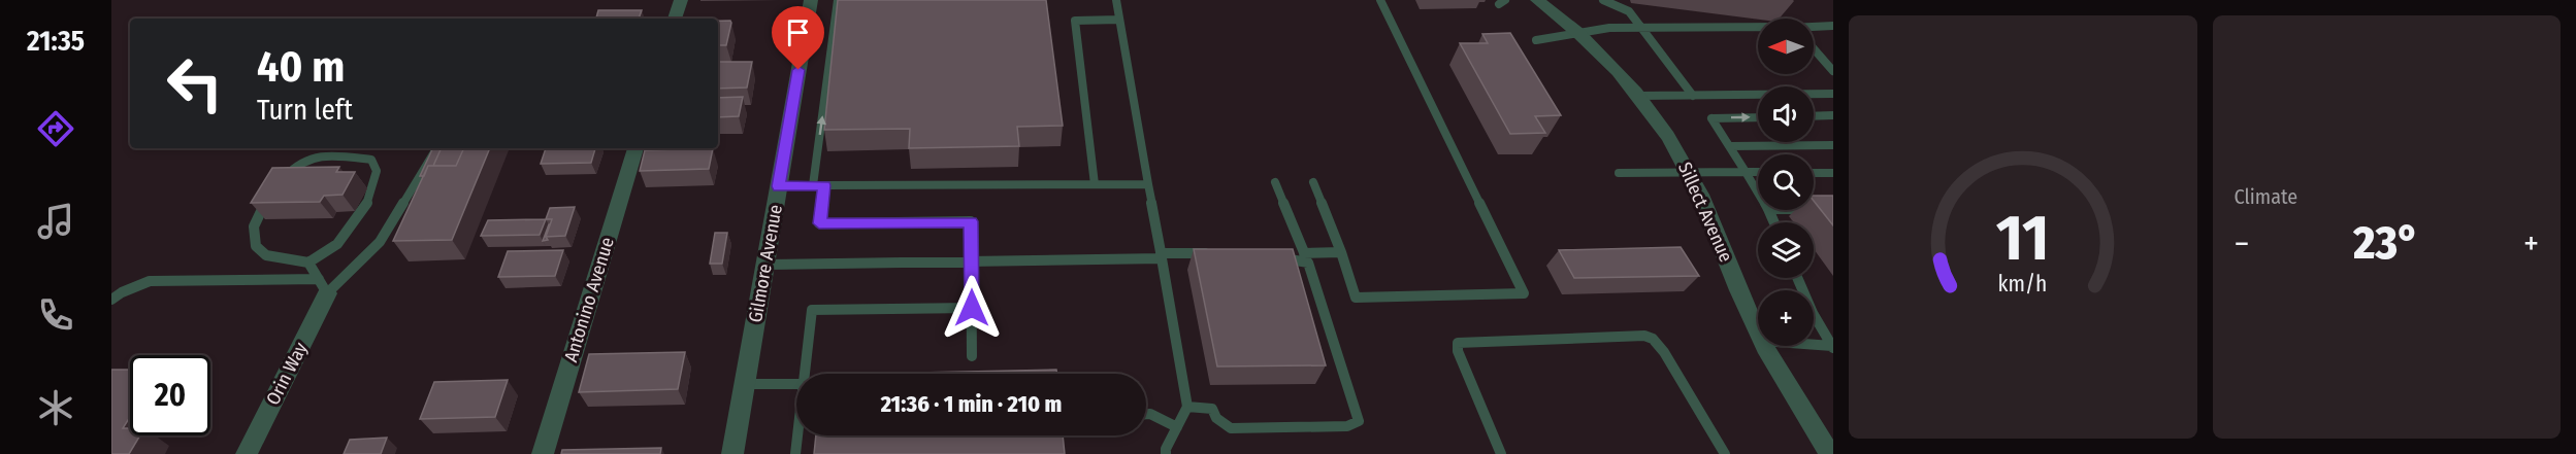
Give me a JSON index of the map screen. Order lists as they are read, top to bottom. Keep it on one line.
{"streets":{"street":["Sillect Avenue","Gilmore Avenue","Antonino Avenue","Orin Way"]},"north":"left","page":{"tabs":"21:35","tile":"Climate","map_buttons":"+","turn":["40 m","Turn left"],"heat":["−","23°","+"],"limit":"20","trip":"21:36 · 1 min · 210 m","gauge":["11","km/h"]}}
